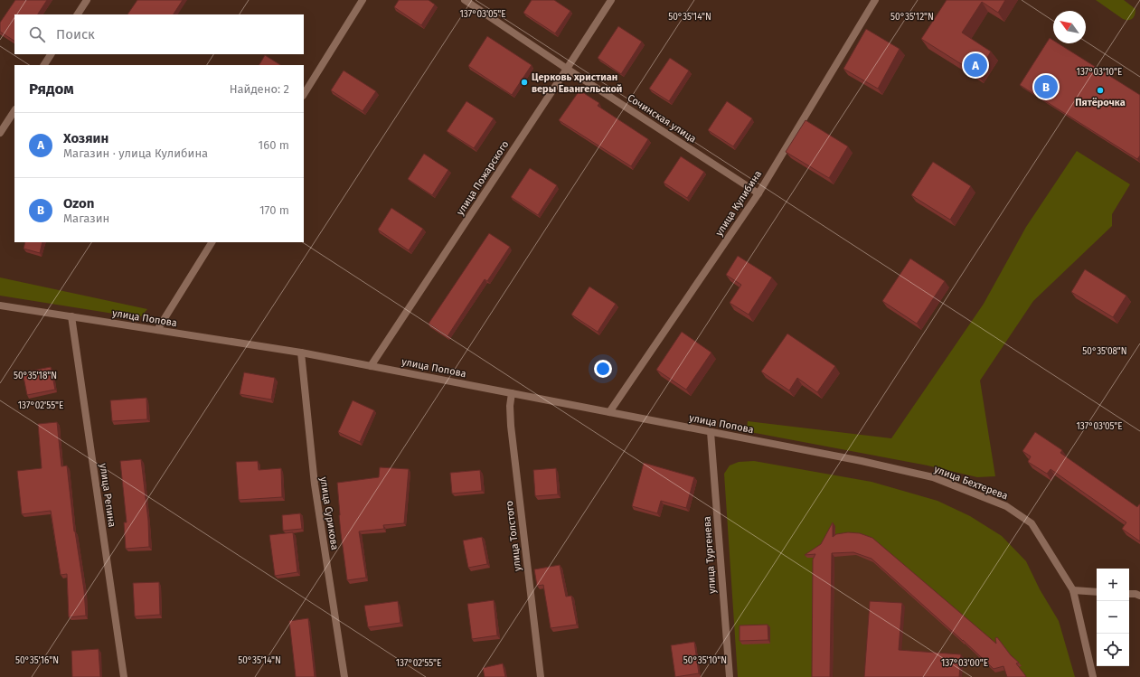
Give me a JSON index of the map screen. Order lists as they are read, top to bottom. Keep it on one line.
{"streets":{"street":["Сочинская улица","улица Пожарского","улица Кулибина","улица Попова","улица Бехтерева","улица Репина","улица Сурикова","улица Толстого","улица Тургенева"]},"crossings":[["Сочинская улица","улица Пожарского"],["Сочинская улица","улица Кулибина"],["улица Пожарского","улица Попова"],["улица Кулибина","улица Попова"],["улица Попова","улица Бехтерева"],["улица Попова","улица Репина"],["улица Попова","улица Сурикова"],["улица Попова","улица Толстого"],["улица Попова","улица Тургенева"]],"places":["Церковь христиан веры Евангельской","Пятёрочка"],"north":"top left","page":{"search":"Поиск","pins":["A","B"],"heading":["Рядом","Найдено: 2"],"list":[{"mark":"A","name":"Хозяин","note":"Магазин · улица Кулибина","value":"160 m"},{"mark":"B","name":"Ozon","note":"Магазин","value":"170 m"}],"map_buttons":["+","−"]},"coordinates":["137°03'05\"E","50°35'14\"N","50°35'12\"N","137°03'10\"E","50°35'08\"N","50°35'18\"N","137°02'55\"E","50°35'16\"N","50°35'10\"N","137°03'00\"E"]}
